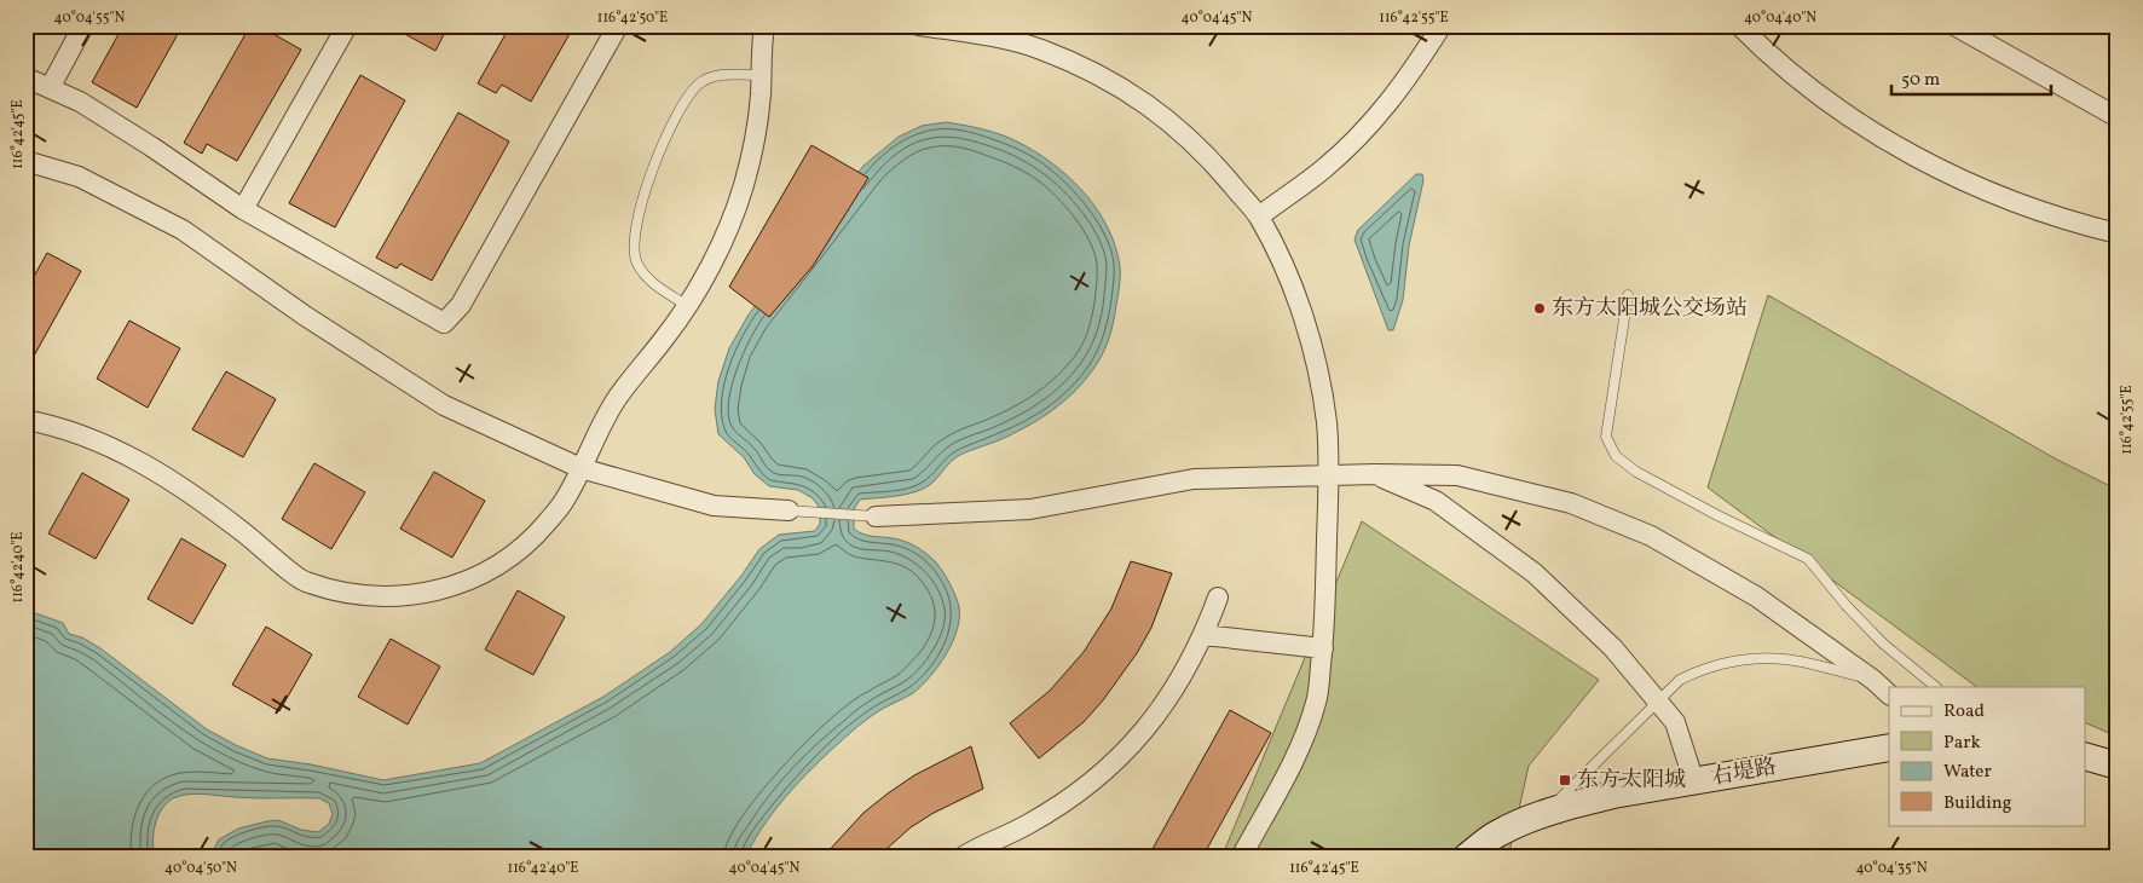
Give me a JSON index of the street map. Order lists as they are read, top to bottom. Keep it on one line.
{"streets":{"main road":["右堤路"]},"places":{"other":["东方太阳城公交场站"],"transit":["东方太阳城"]},"legend":["Road","Park","Water","Building"],"scale_bar":"50 m","coordinates":["40°04'55\"N","116°42'50\"E","40°04'45\"N","116°42'55\"E","40°04'40\"N","116°42'45\"E","116°42'40\"E","40°04'50\"N","40°04'35\"N"]}
